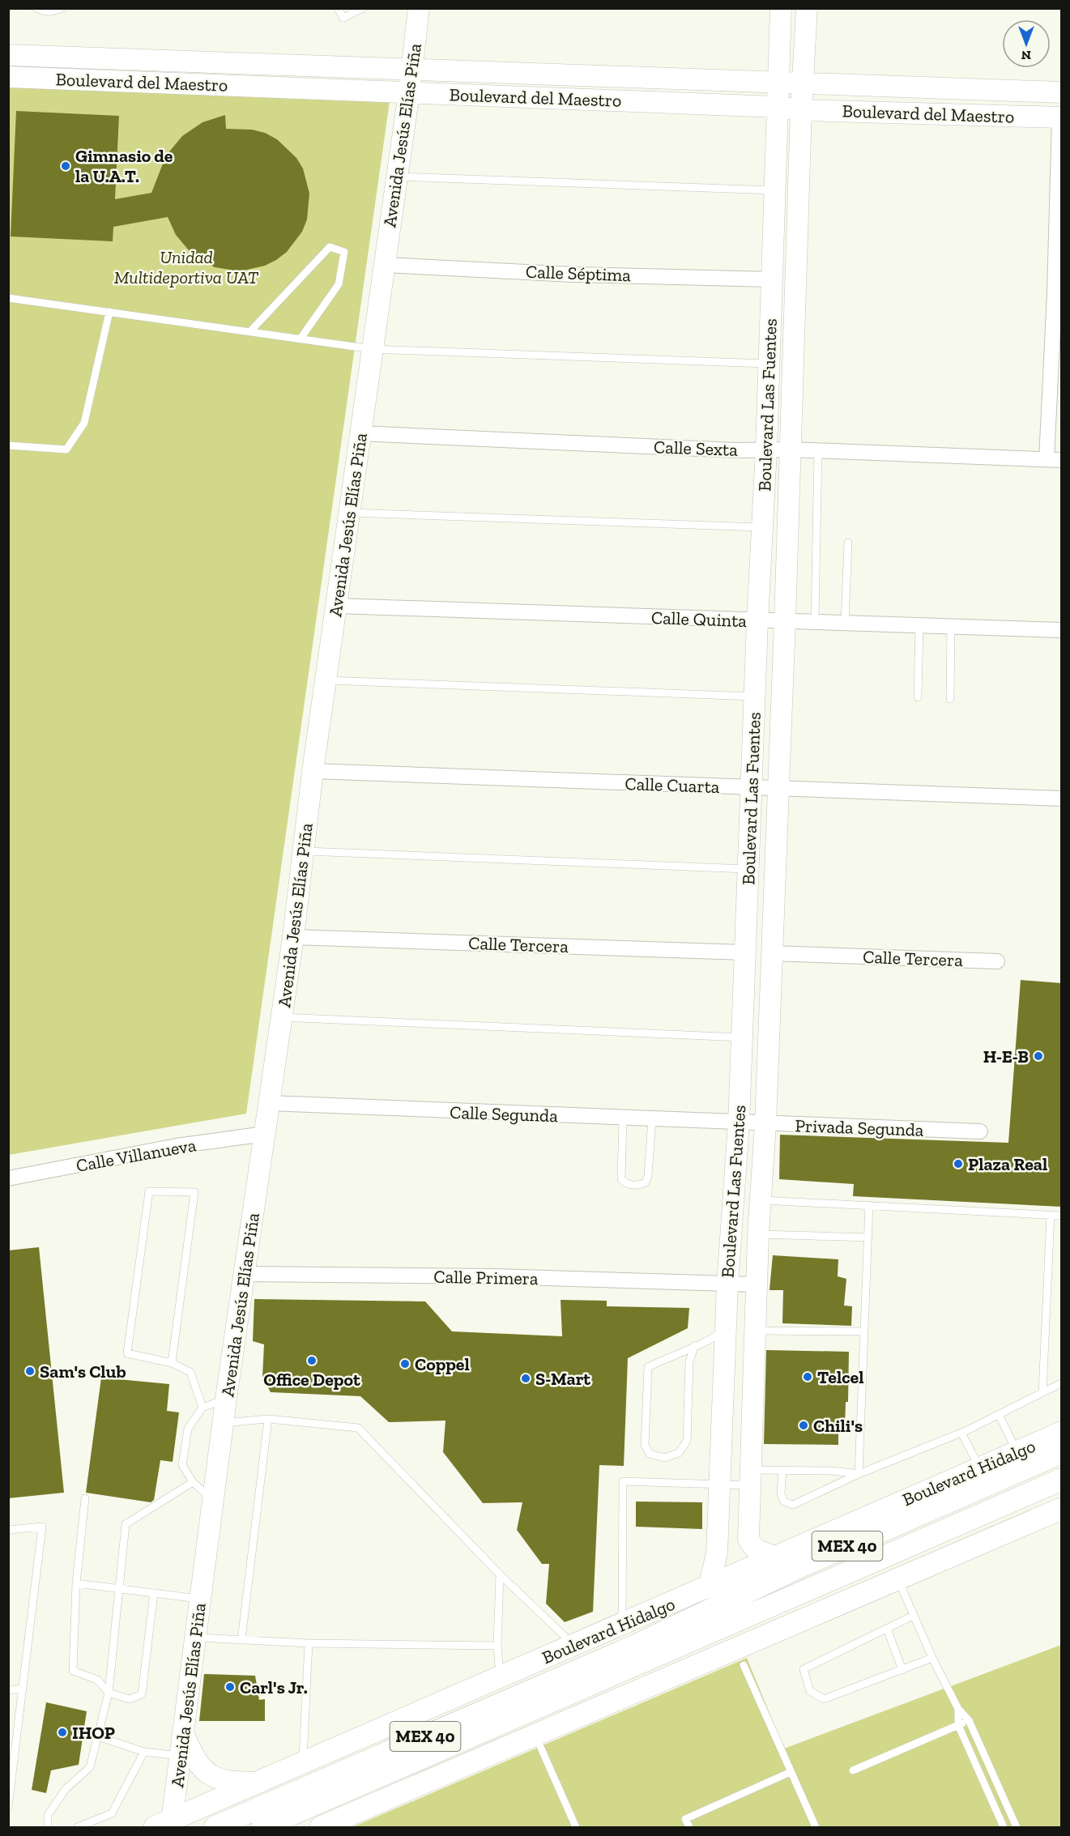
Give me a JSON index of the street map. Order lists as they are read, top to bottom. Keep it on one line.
{"streets":{"main road":["Boulevard Hidalgo","MEX 40"],"street":["Boulevard del Maestro","Avenida Jesús Elías Piña","Calle Séptima","Boulevard Las Fuentes","Calle Sexta","Calle Quinta","Calle Cuarta","Calle Tercera","Calle Segunda","Privada Segunda","Calle Villanueva","Calle Primera"]},"crossings":[["Boulevard del Maestro","Avenida Jesús Elías Piña"],["Boulevard del Maestro","Boulevard Las Fuentes"],["Avenida Jesús Elías Piña","Calle Séptima"],["Avenida Jesús Elías Piña","Calle Sexta"],["Avenida Jesús Elías Piña","Calle Quinta"],["Avenida Jesús Elías Piña","Calle Cuarta"],["Avenida Jesús Elías Piña","Calle Tercera"],["Avenida Jesús Elías Piña","Calle Segunda"],["Avenida Jesús Elías Piña","Calle Villanueva"],["Avenida Jesús Elías Piña","Calle Primera"],["Avenida Jesús Elías Piña","Boulevard Hidalgo"],["Calle Séptima","Boulevard Las Fuentes"],["Boulevard Las Fuentes","Calle Sexta"],["Boulevard Las Fuentes","Calle Quinta"],["Boulevard Las Fuentes","Calle Cuarta"],["Boulevard Las Fuentes","Calle Tercera"],["Boulevard Las Fuentes","Calle Segunda"],["Boulevard Las Fuentes","Privada Segunda"],["Boulevard Las Fuentes","Calle Primera"],["Boulevard Las Fuentes","Boulevard Hidalgo"],["Calle Segunda","Privada Segunda"]],"parks":["Unidad Multideportiva UAT"],"places":["Gimnasio de la U.A.T.","H-E-B","Plaza Real","Office Depot","Coppel","Sam's Club","Telcel","S-Mart","Chili's","Carl's Jr.","IHOP"],"north":"bottom"}
